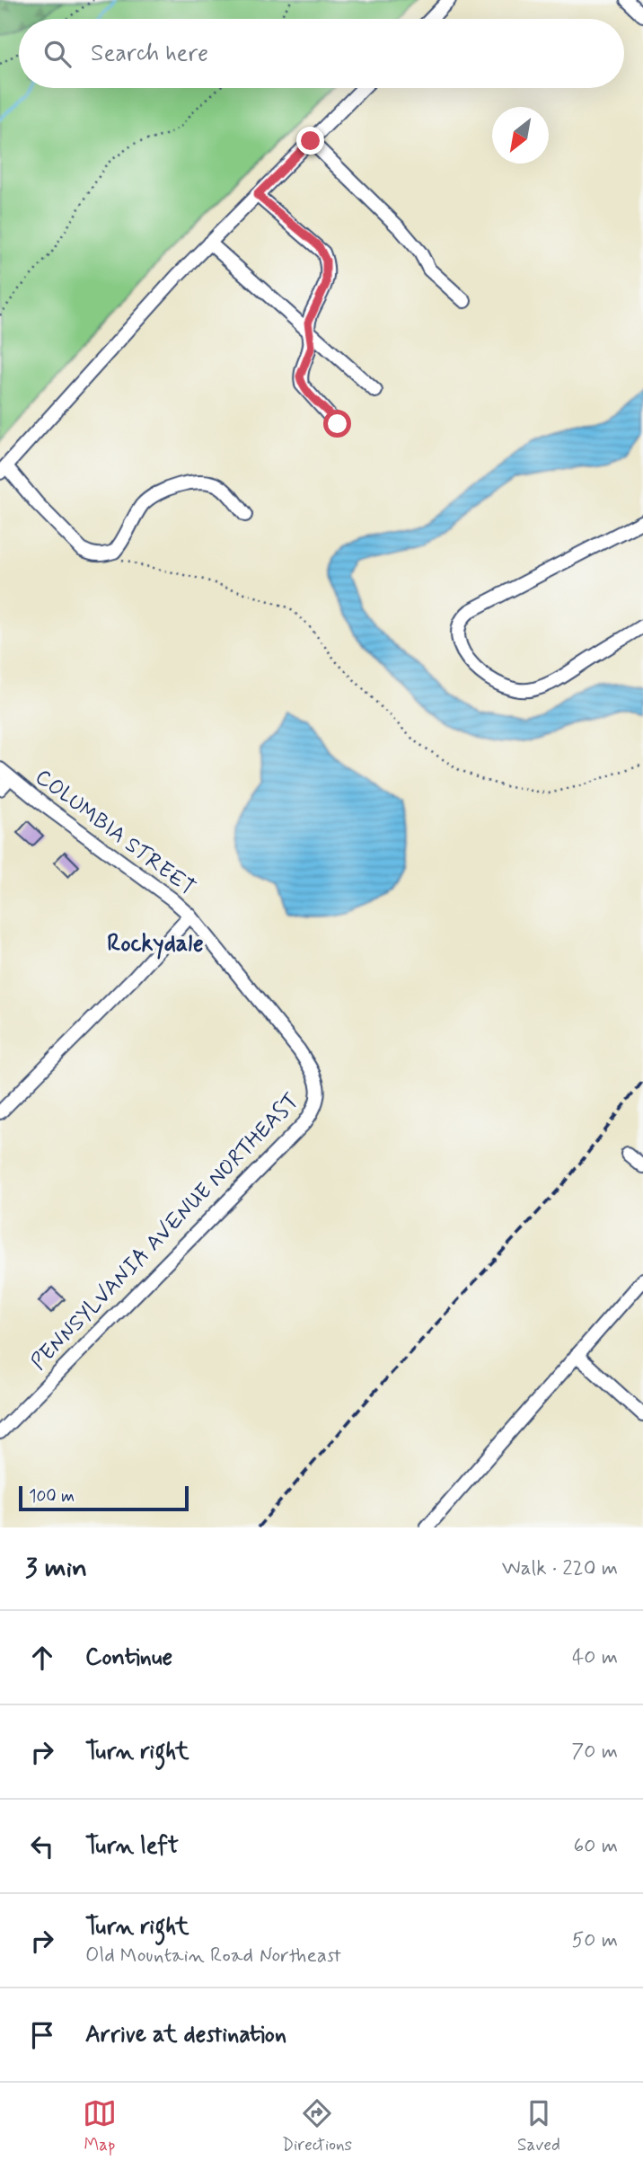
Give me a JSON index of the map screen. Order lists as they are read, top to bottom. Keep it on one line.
{"streets":{"street":["COLUMBIA STREET","PENNSYLVANIA AVENUE NORTHEAST"]},"crossings":[["COLUMBIA STREET","PENNSYLVANIA AVENUE NORTHEAST"]],"districts":["Rockydale"],"scale_bar":"100 m","north":"bottom left","page":{"search":"Search here","scale":"100 m","heading":["3 min","Walk · 220 m"],"list":[["Continue","40 m"],["Turn right","70 m"],["Turn left","60 m"],["Turn right","Old Mountain Road Northeast","50 m"],"Arrive at destination"],"nav":["Map","Directions","Saved"]}}
